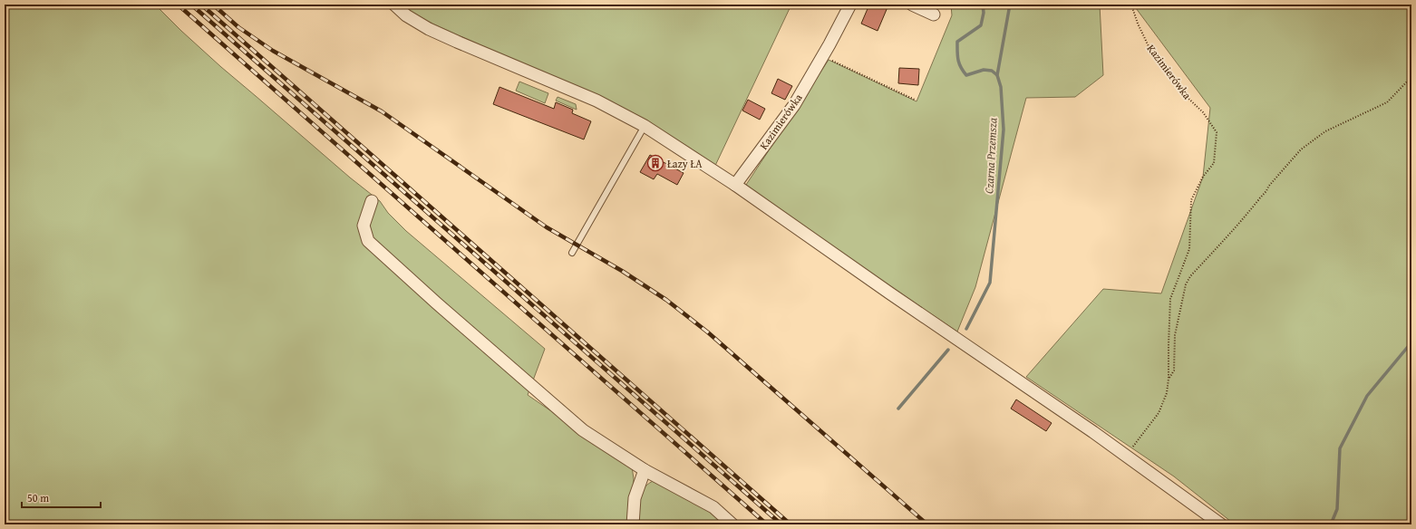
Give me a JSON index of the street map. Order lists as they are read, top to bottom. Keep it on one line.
{"streets":{"street":["Kazimierówka"]},"water":["Czarna Przemsza"],"places":{"building":["Łazy ŁA"]},"scale_bar":"50 m"}
